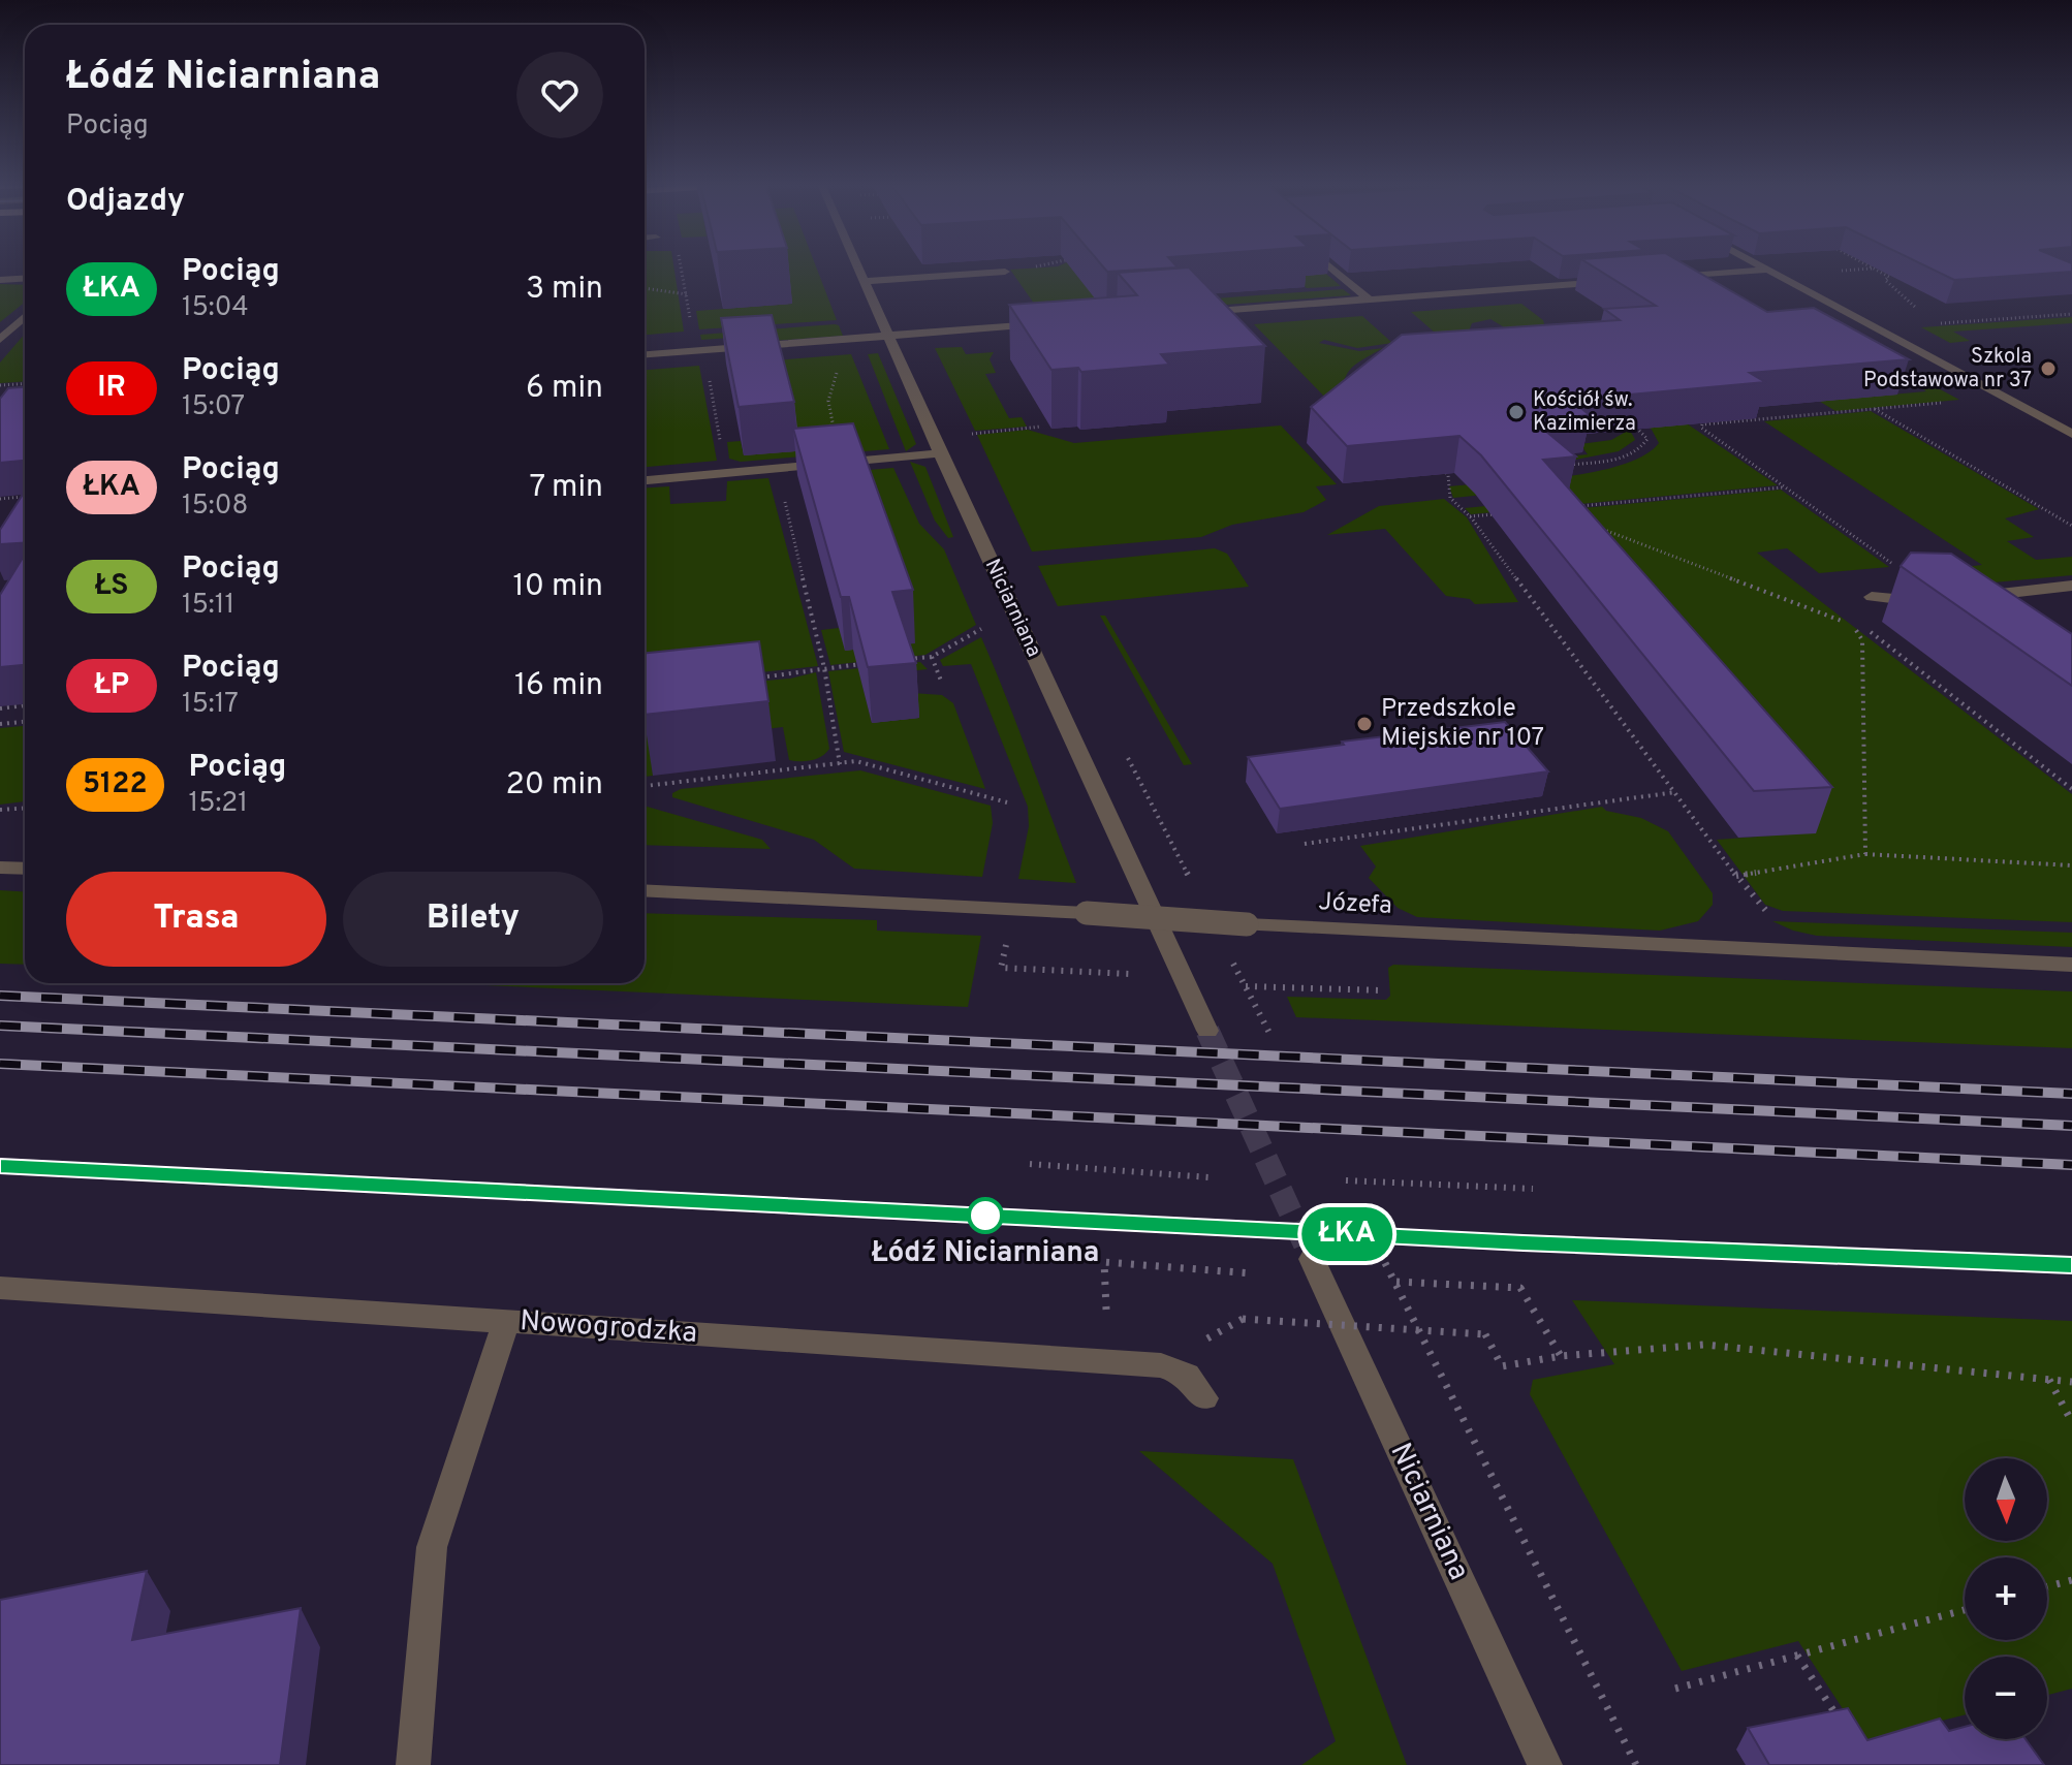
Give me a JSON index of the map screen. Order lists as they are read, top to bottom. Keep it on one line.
{"streets":{"street":["Niciarniana","Józefa","Nowogrodzka"]},"places":["Szkola Podstawowa nr 37","Kościół św. Kazimierza","Przedszkole Miejskie nr 107","Łódź Niciarniana"],"north":"bottom","page":{"on_map":"ŁKA","heading":[["Łódź Niciarniana","Pociąg"],"Odjazdy"],"list":[{"mark":"ŁKA","name":"Pociąg","note":"15:04","value":"3 min"},{"mark":"IR","name":"Pociąg","note":"15:07","value":"6 min"},{"mark":"ŁKA","name":"Pociąg","note":"15:08","value":"7 min"},{"mark":"ŁS","name":"Pociąg","note":"15:11","value":"10 min"},{"mark":"ŁP","name":"Pociąg","note":"15:17","value":"16 min"},{"mark":"5122","name":"Pociąg","note":"15:21","value":"20 min"}],"buttons":["Trasa","Bilety"],"map_buttons":["+","−"]}}
